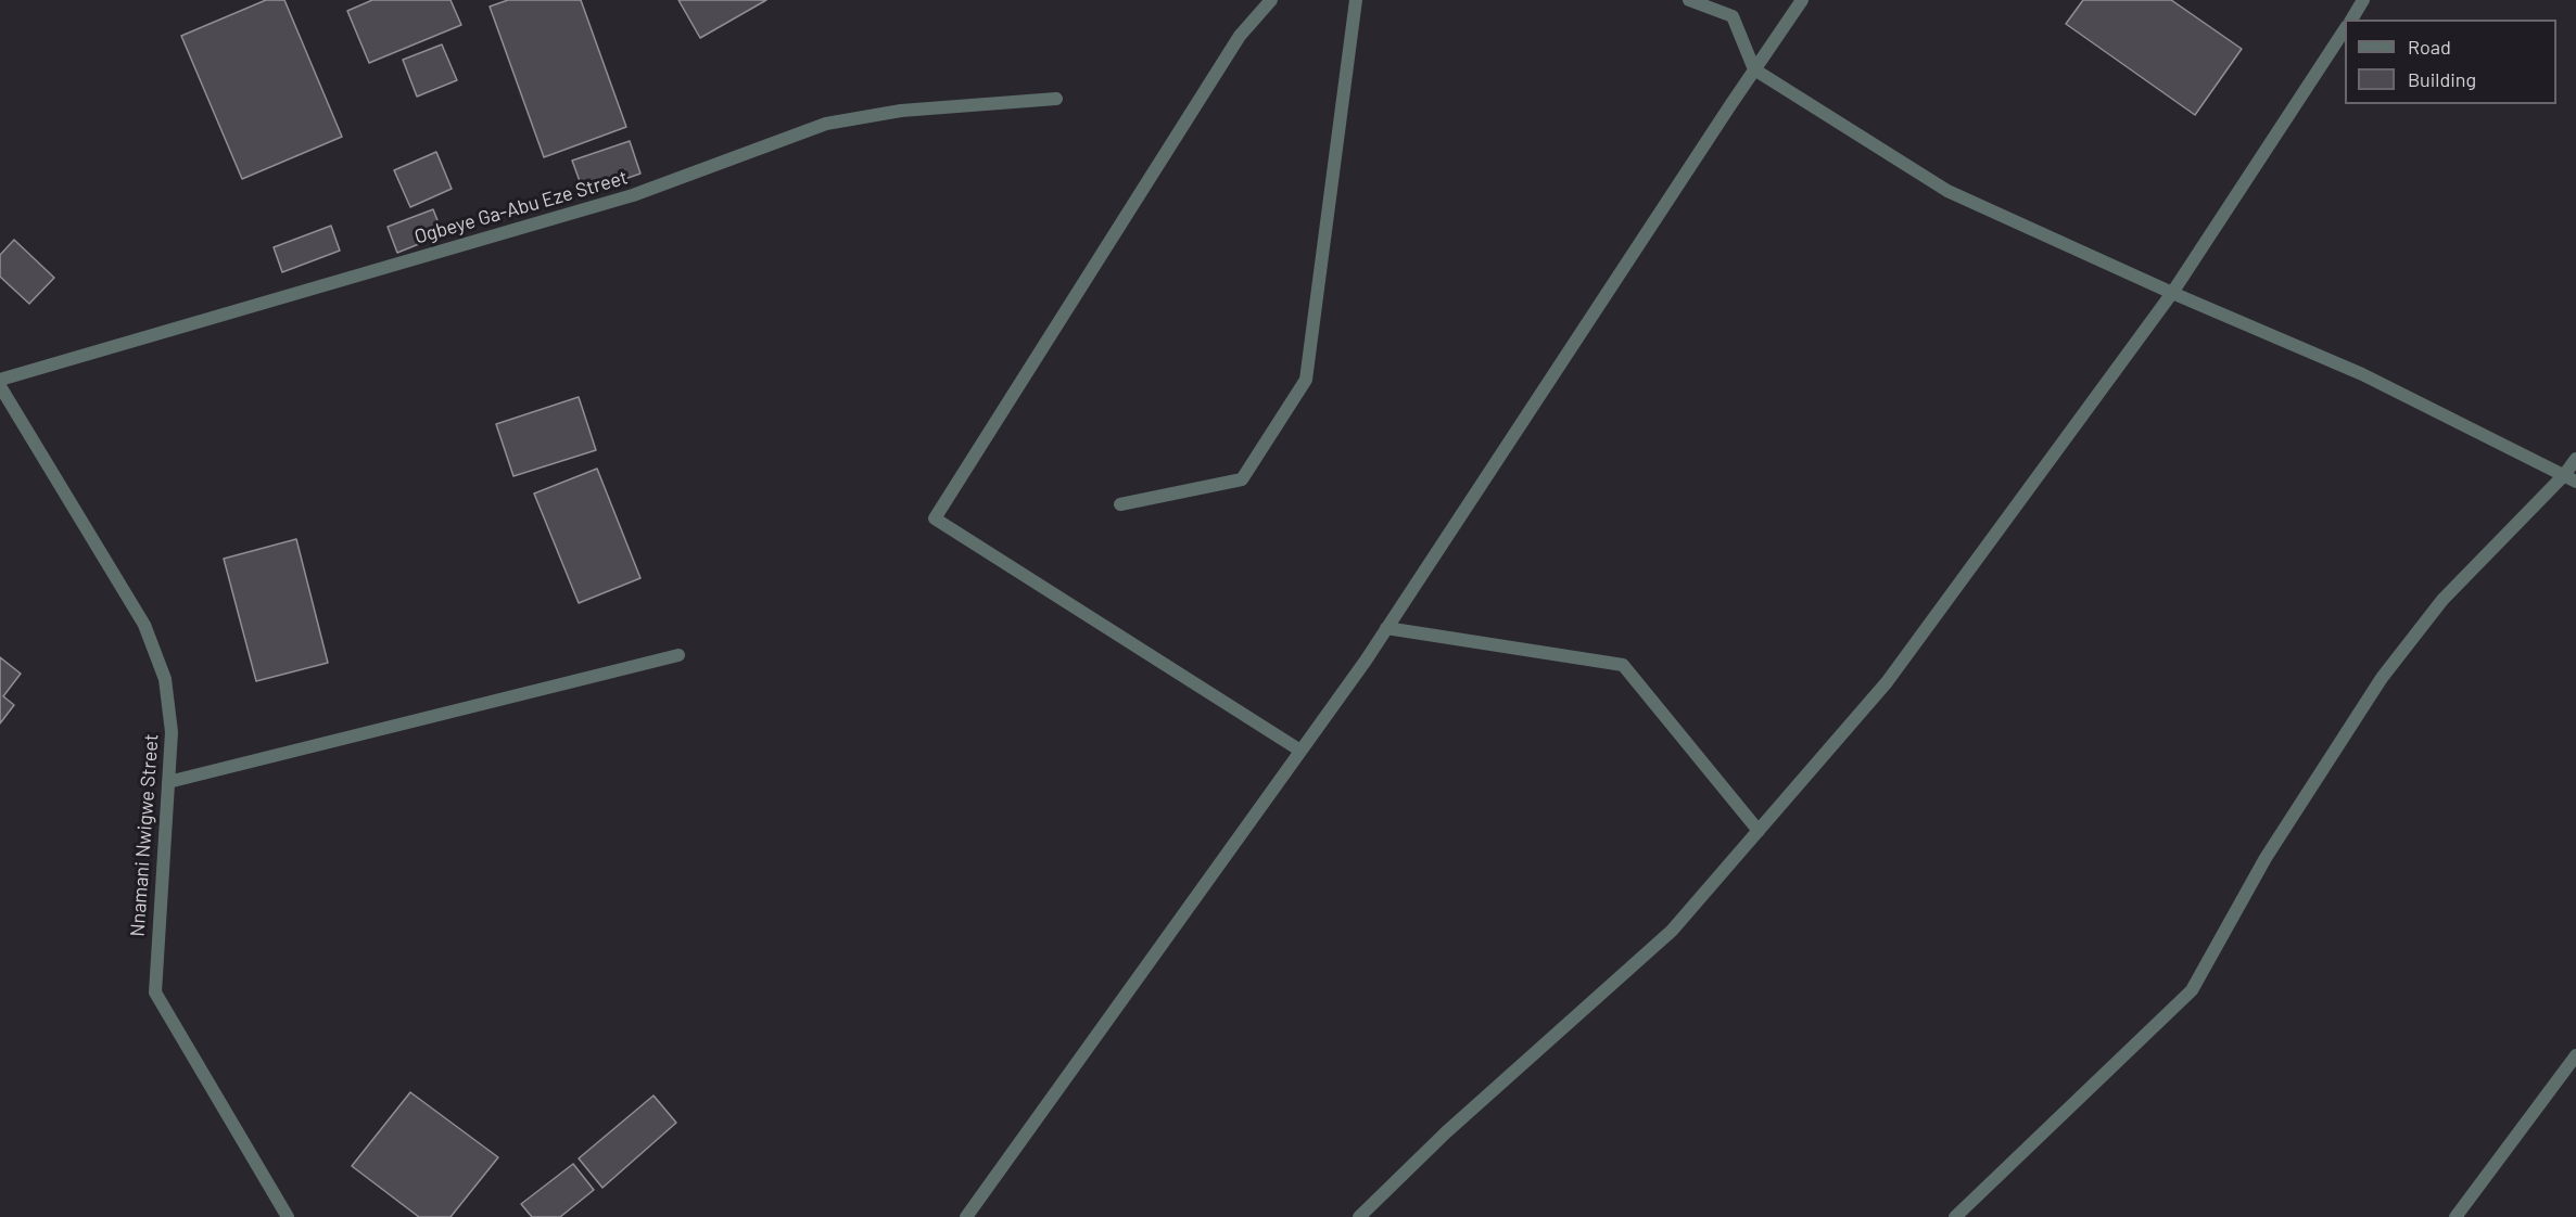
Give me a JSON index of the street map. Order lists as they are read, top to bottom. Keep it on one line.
{"streets":{"street":["Ogbeye Ga-Abu Eze Street","Nnamani Nwigwe Street"]},"legend":["Road","Building"]}
